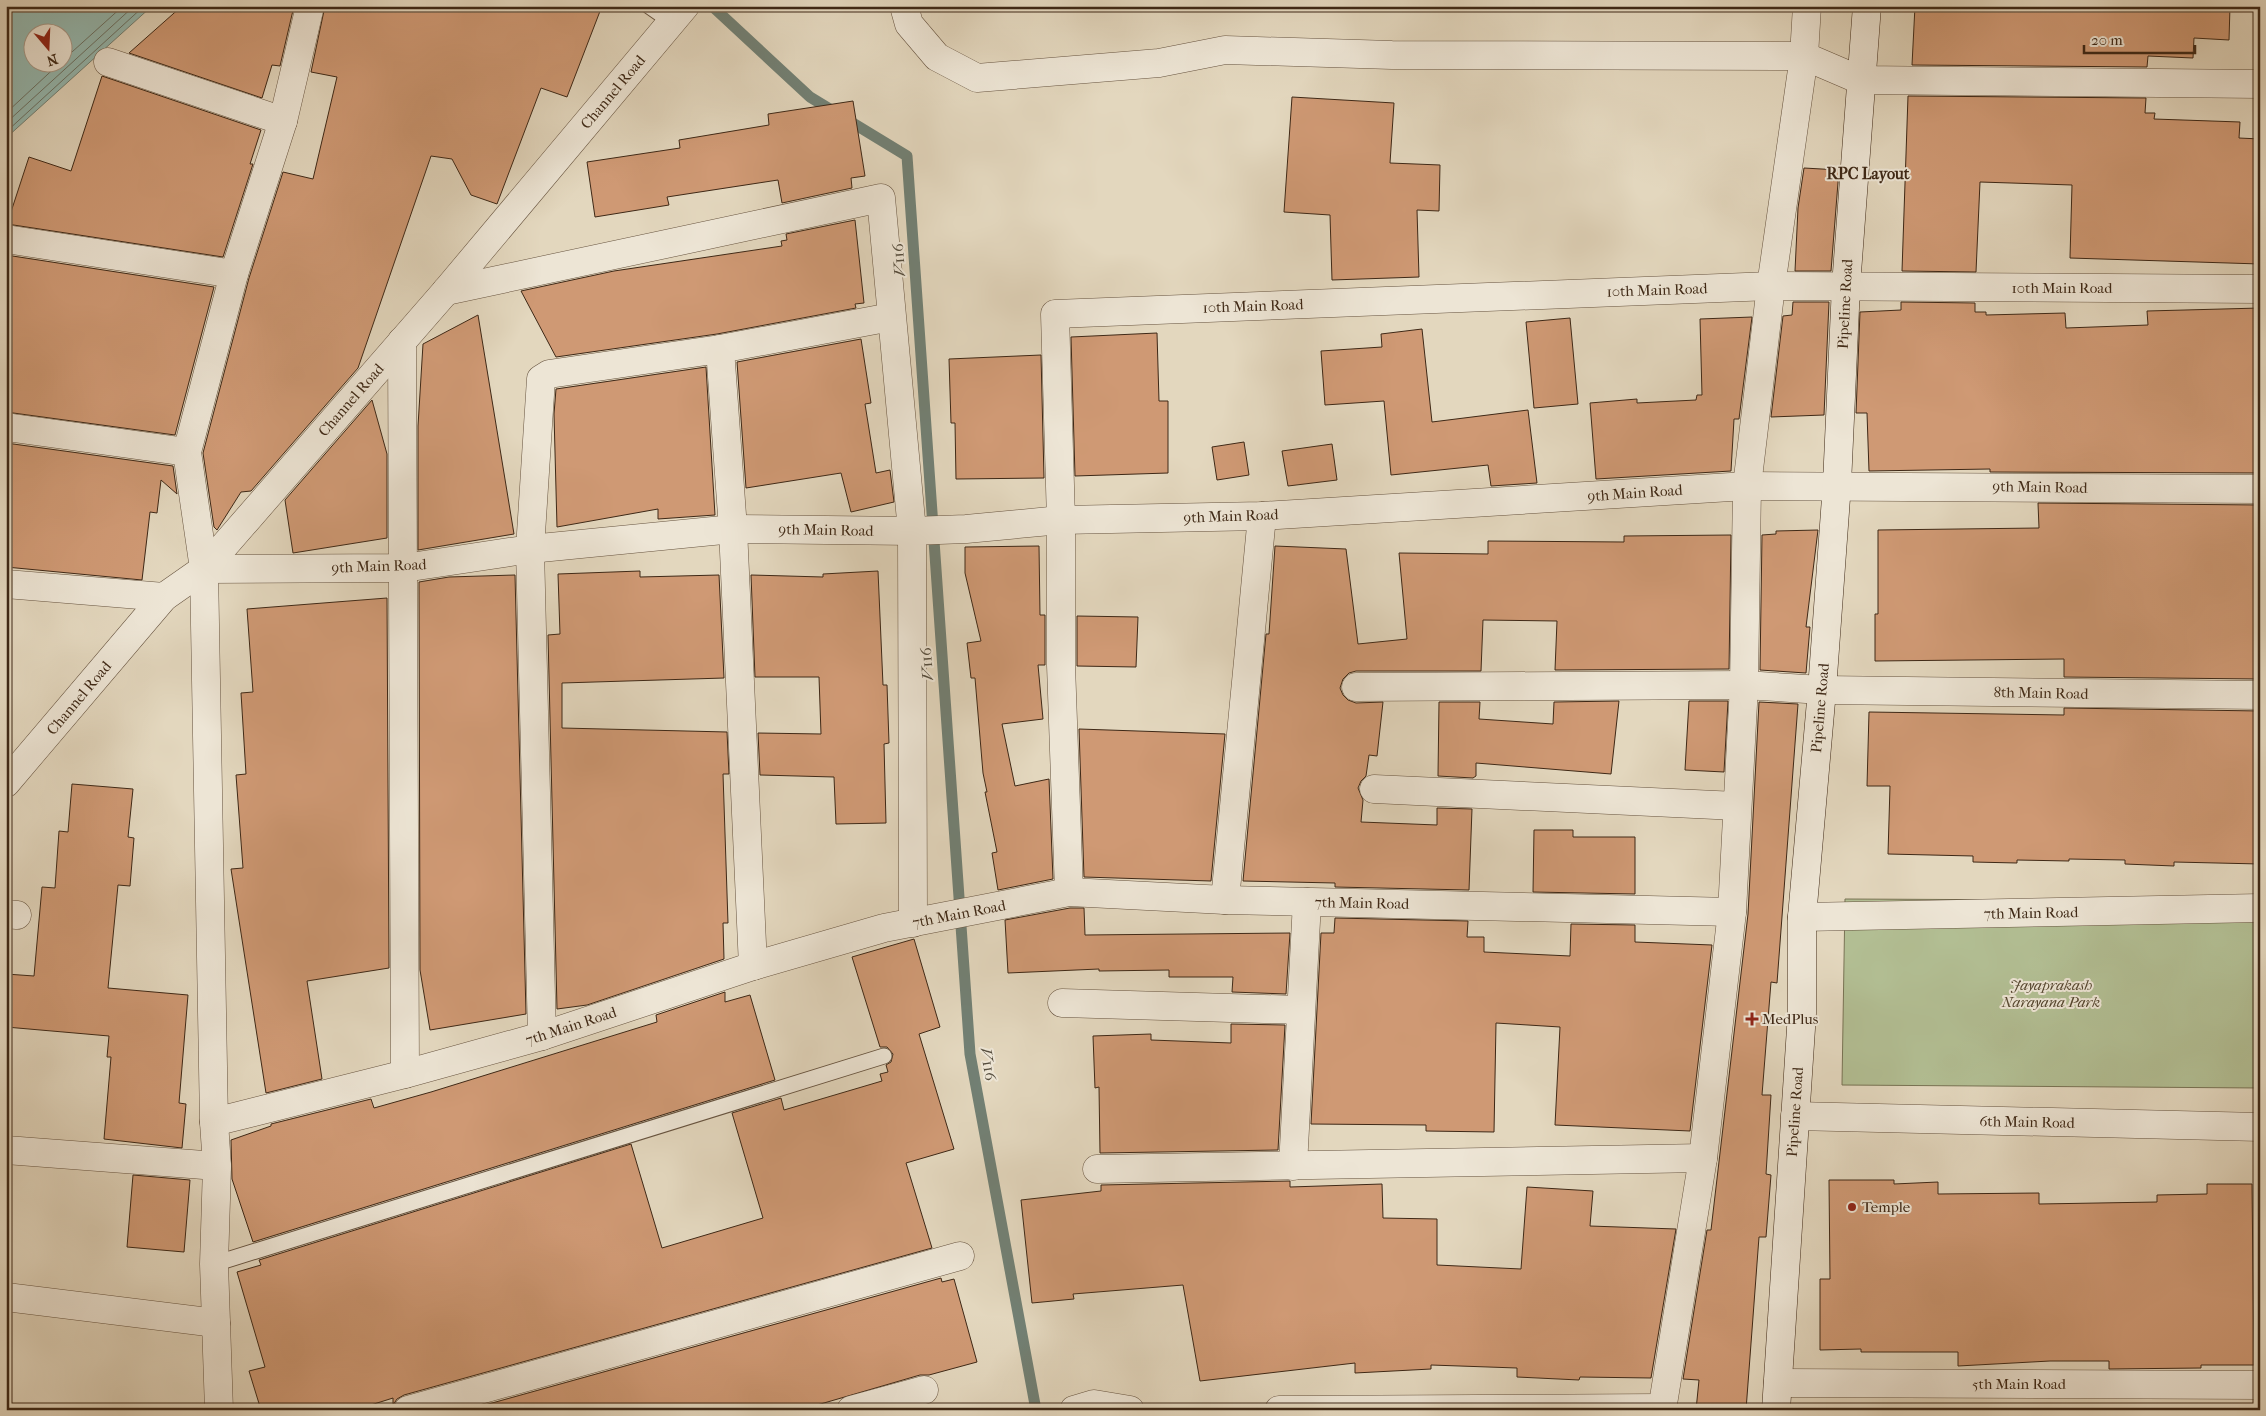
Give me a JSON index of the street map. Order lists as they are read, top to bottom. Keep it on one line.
{"streets":{"street":["Channel Road","10th Main Road","Pipeline Road","9th Main Road","8th Main Road","7th Main Road","6th Main Road","5th Main Road"]},"crossings":[["Channel Road","9th Main Road"],["10th Main Road","Pipeline Road"],["10th Main Road","9th Main Road"],["Pipeline Road","9th Main Road"],["Pipeline Road","8th Main Road"],["Pipeline Road","7th Main Road"],["Pipeline Road","6th Main Road"],["Pipeline Road","5th Main Road"]],"districts":["RPC Layout"],"water":["V116"],"parks":["Jayaprakash Narayana Park"],"places":{"health":["MedPlus"],"other":["Temple"]},"scale_bar":"20 m","north":"bottom"}
